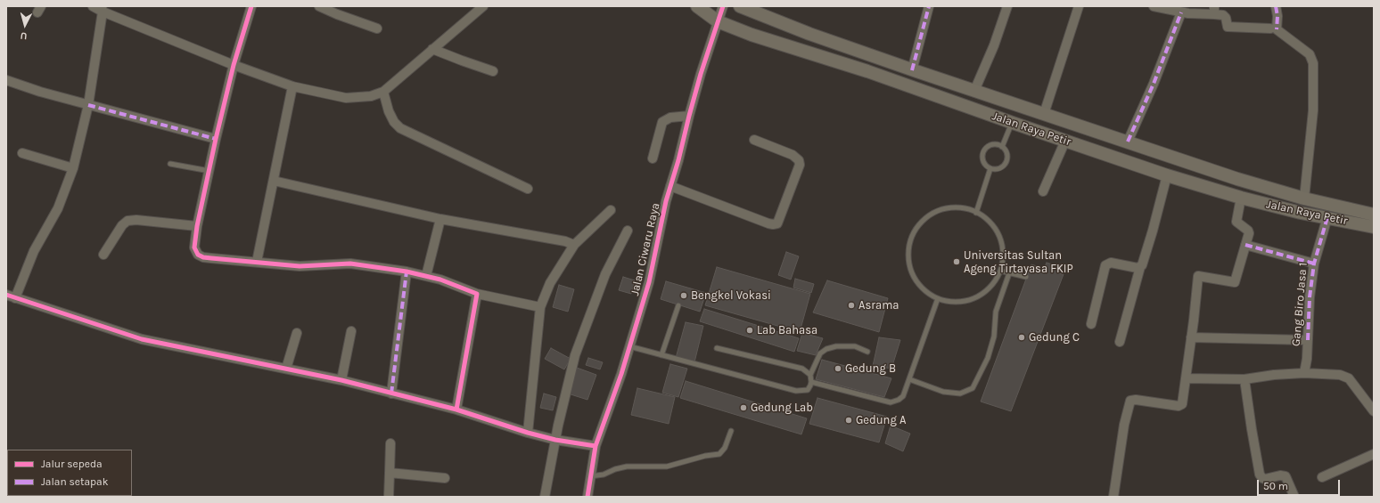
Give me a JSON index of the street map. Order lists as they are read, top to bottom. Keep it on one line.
{"streets":{"main road":["Jalan Raya Petir"],"street":["Jalan Ciwaru Raya","Gang Biro Jasa 1"]},"crossings":[["Jalan Raya Petir","Jalan Ciwaru Raya"],["Jalan Raya Petir","Gang Biro Jasa 1"]],"places":["Universitas Sultan Ageng Tirtayasa FKIP","Bengkel Vokasi","Asrama","Lab Bahasa","Gedung C","Gedung B","Gedung Lab","Gedung A"],"legend":["Jalur sepeda","Jalan setapak"],"scale_bar":"50 m","north":"bottom"}
